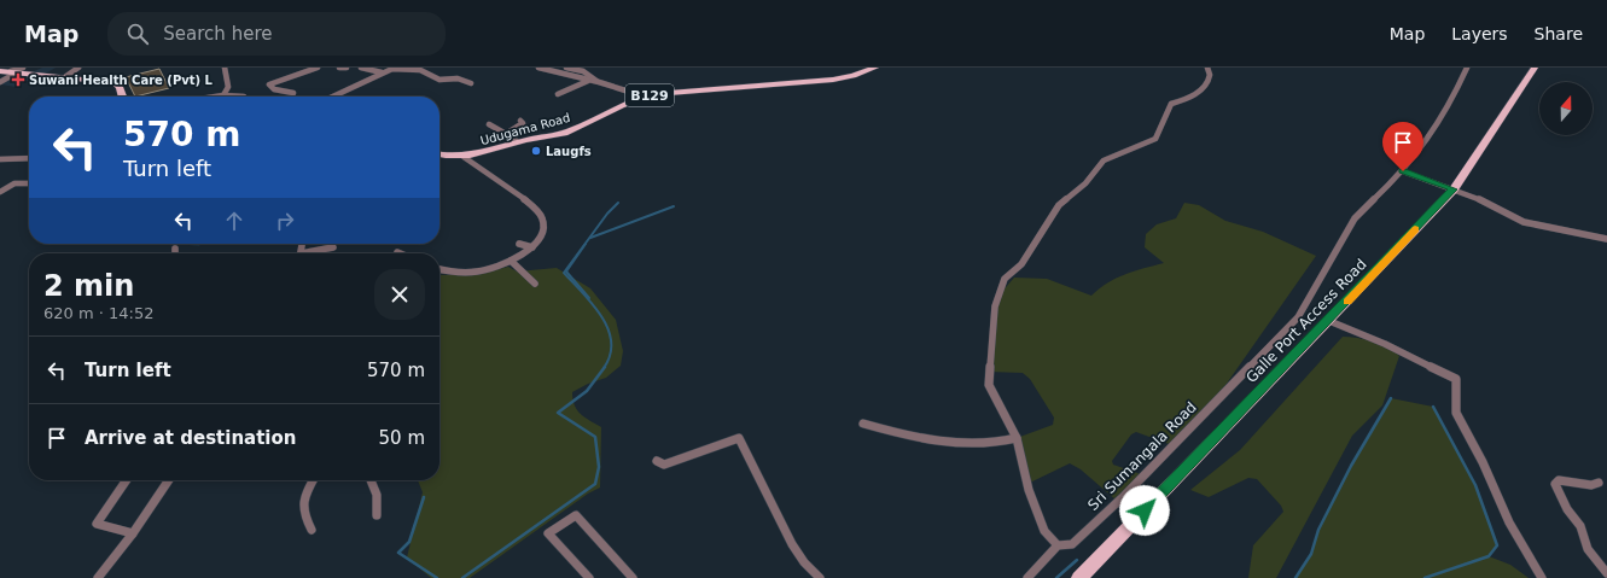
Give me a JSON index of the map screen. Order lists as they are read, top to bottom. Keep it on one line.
{"streets":{"main road":["B129","Udugama Road","Galle Port Access Road"],"street":["Sri Sumangala Road"]},"places":{"health":["Suwani Health Care (Pvt) L"],"other":["Laugfs"]},"north":"top","page":{"header":"Map","search":"Search here","nav":["Map","Layers","Share"],"turn":["570 m","Turn left"],"heading":["2 min","620 m · 14:52"],"list":[{"name":"Turn left","value":"570 m"},{"name":"Arrive at destination","value":"50 m"}]}}
